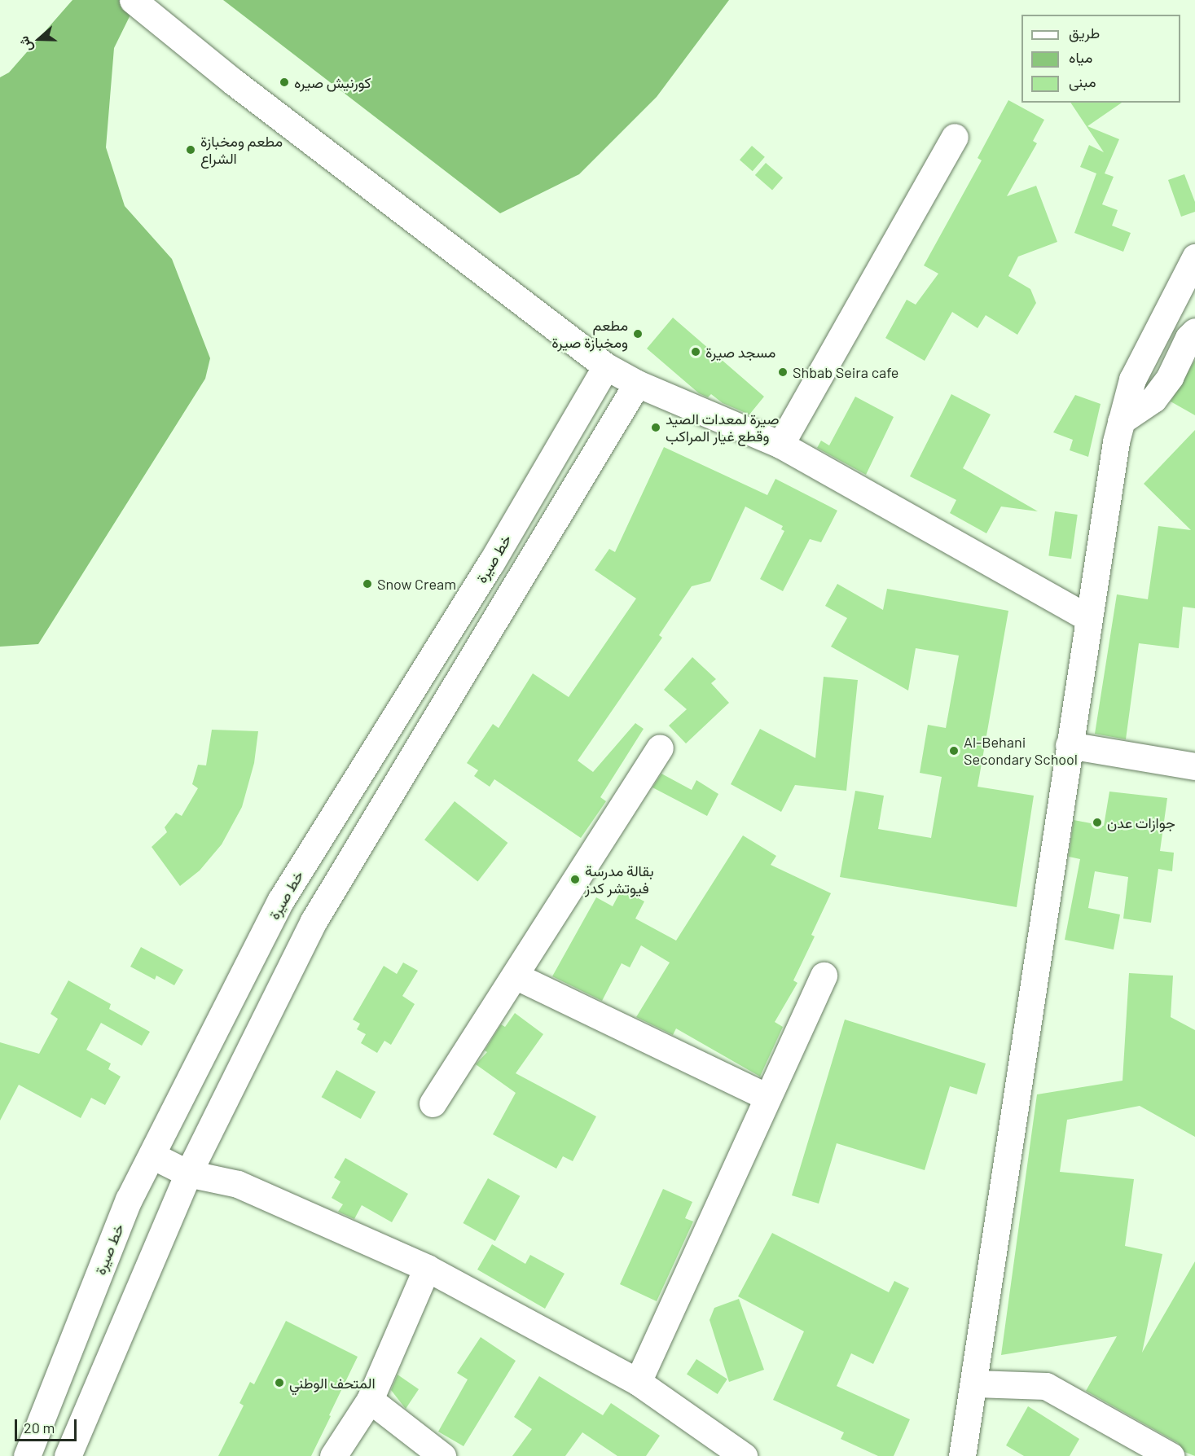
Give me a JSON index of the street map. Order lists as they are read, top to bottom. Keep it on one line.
{"streets":{"street":["خط صيرة"]},"places":["كورنيش صيره","مطعم ومخبازة الشراع","مطعم ومخبازة صيرة","مسجد صيرة","Shbab Seira cafe","صيرة لمعدات الصيد وقطع غيار المراكب","Snow Cream","Al-Behani Secondary School","جوازات عدن","بقالة مدرسة فيوتشر كدز","المتحف الوطني"],"legend":["طريق","مياه","مبنى"],"scale_bar":"20 m","north":"left"}
